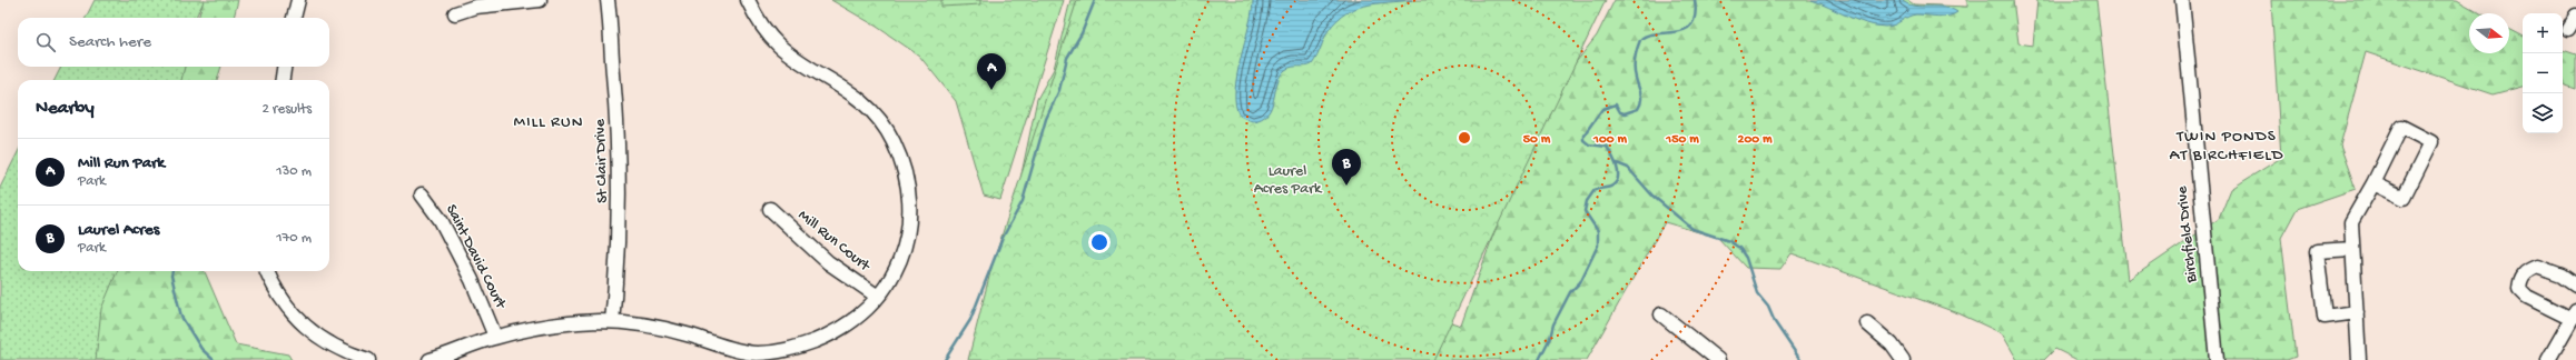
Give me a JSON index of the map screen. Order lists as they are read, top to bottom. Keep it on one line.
{"streets":{"street":["St Clair Drive","Birchfield Drive","Mill Run Court","Saint David Court"]},"districts":["MILL RUN","TWIN PONDS AT BIRCHFIELD"],"parks":["Laurel Acres Park"],"north":"right","page":{"map_buttons":["+","−"],"search":"Search here","pins":["A","B"],"heading":["Nearby","2 results"],"list":[{"mark":"A","name":"Mill Run Park","note":"Park","value":"130 m"},{"mark":"B","name":"Laurel Acres","note":"Park","value":"170 m"}]},"rings":["50 m","100 m","150 m","200 m"]}
